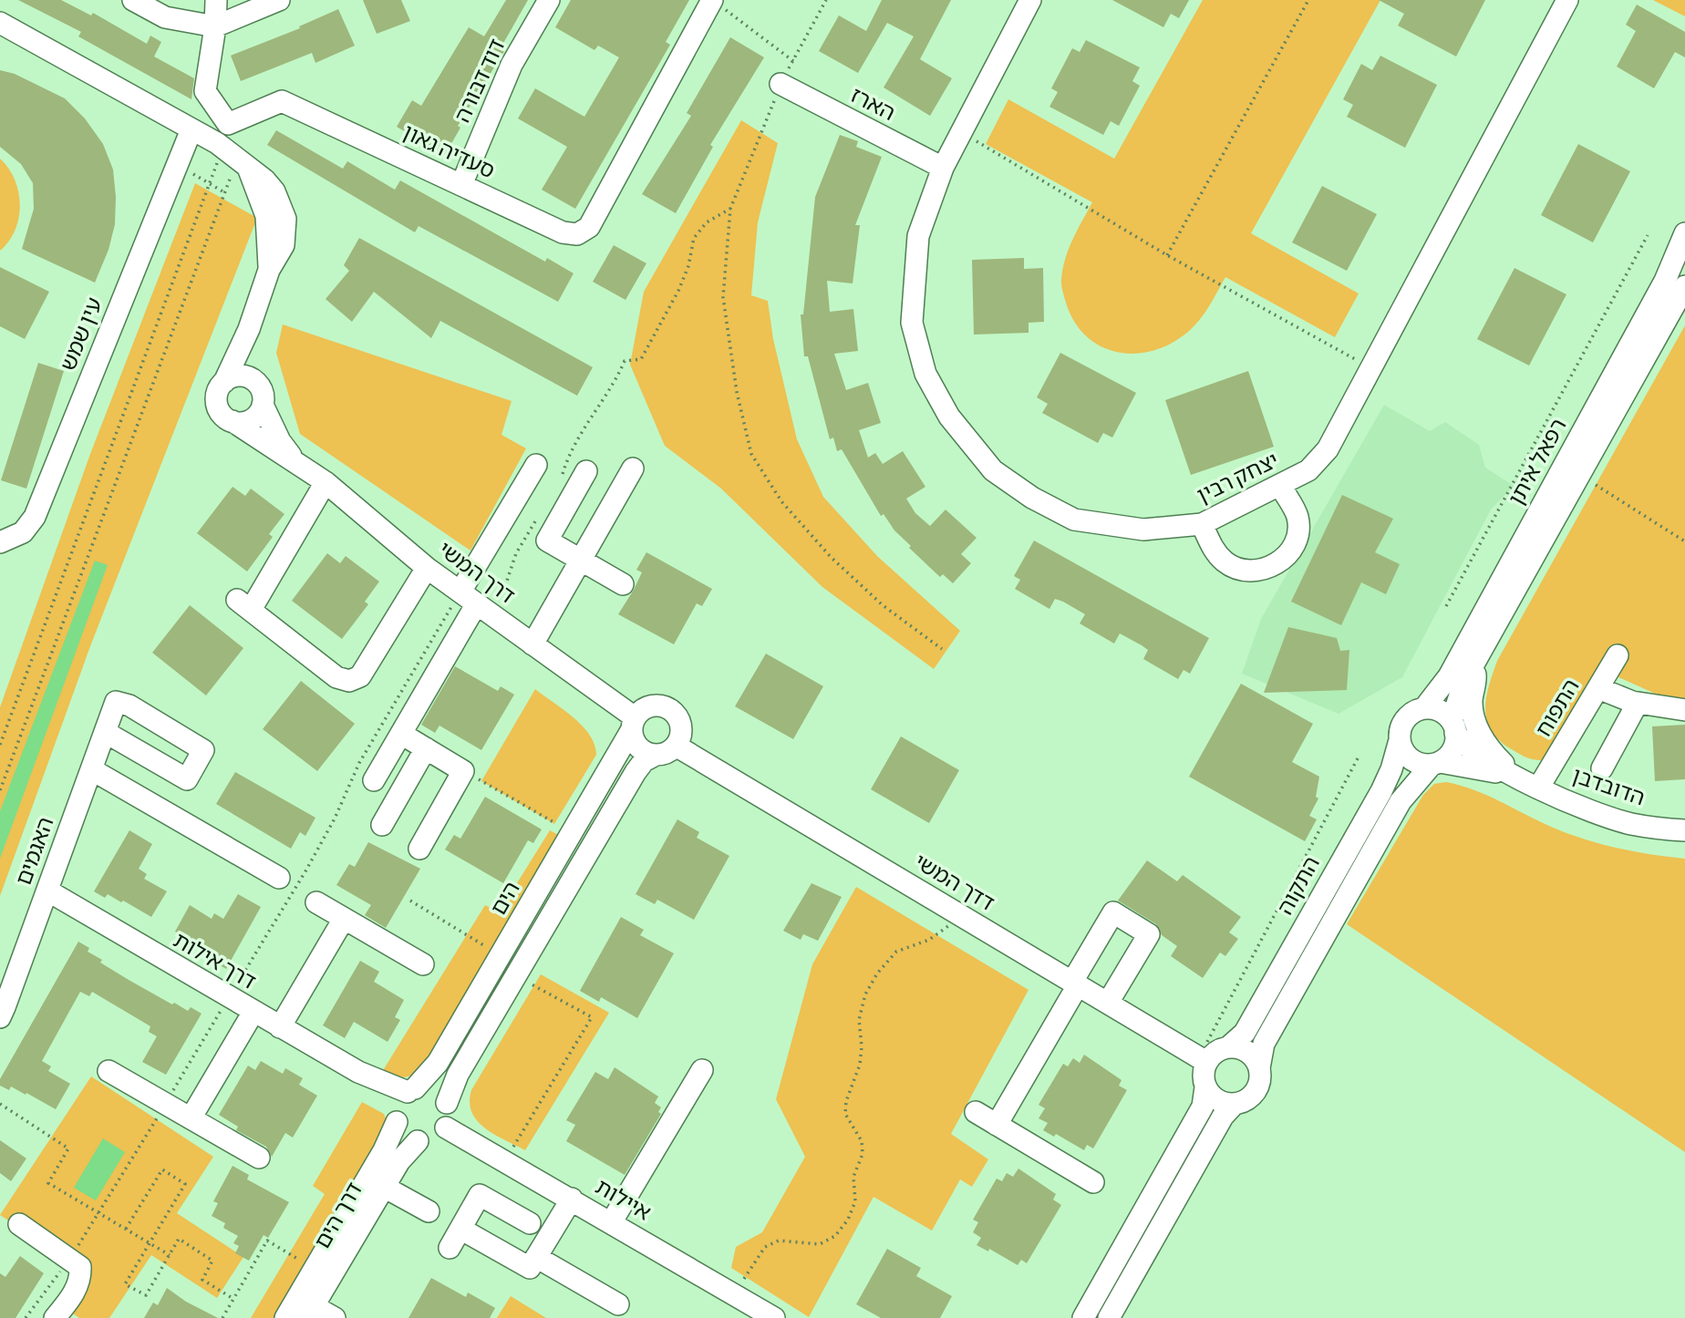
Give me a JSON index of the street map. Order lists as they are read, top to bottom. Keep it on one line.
{"streets":{"street":["דוד דבורה","הארז","סעדיה גאון","עין שמש","רפאל איתן","יצחק רבין","דרך המשי","התפוח","הדובדבן","האגמים","דדך המשי","התקוה","הים","דרך אילות","איילות","דרך הים"]},"crossings":[["דוד דבורה","סעדיה גאון"],["הארז","יצחק רבין"],["רפאל איתן","הדובדבן"],["רפאל איתן","התקוה"],["דרך המשי","דדך המשי"],["דרך המשי","הים"],["התפוח","הדובדבן"],["הדובדבן","התקוה"],["האגמים","דרך אילות"],["דדך המשי","התקוה"],["דדך המשי","הים"],["הים","איילות"],["הים","דרך הים"],["איילות","דרך הים"]]}
